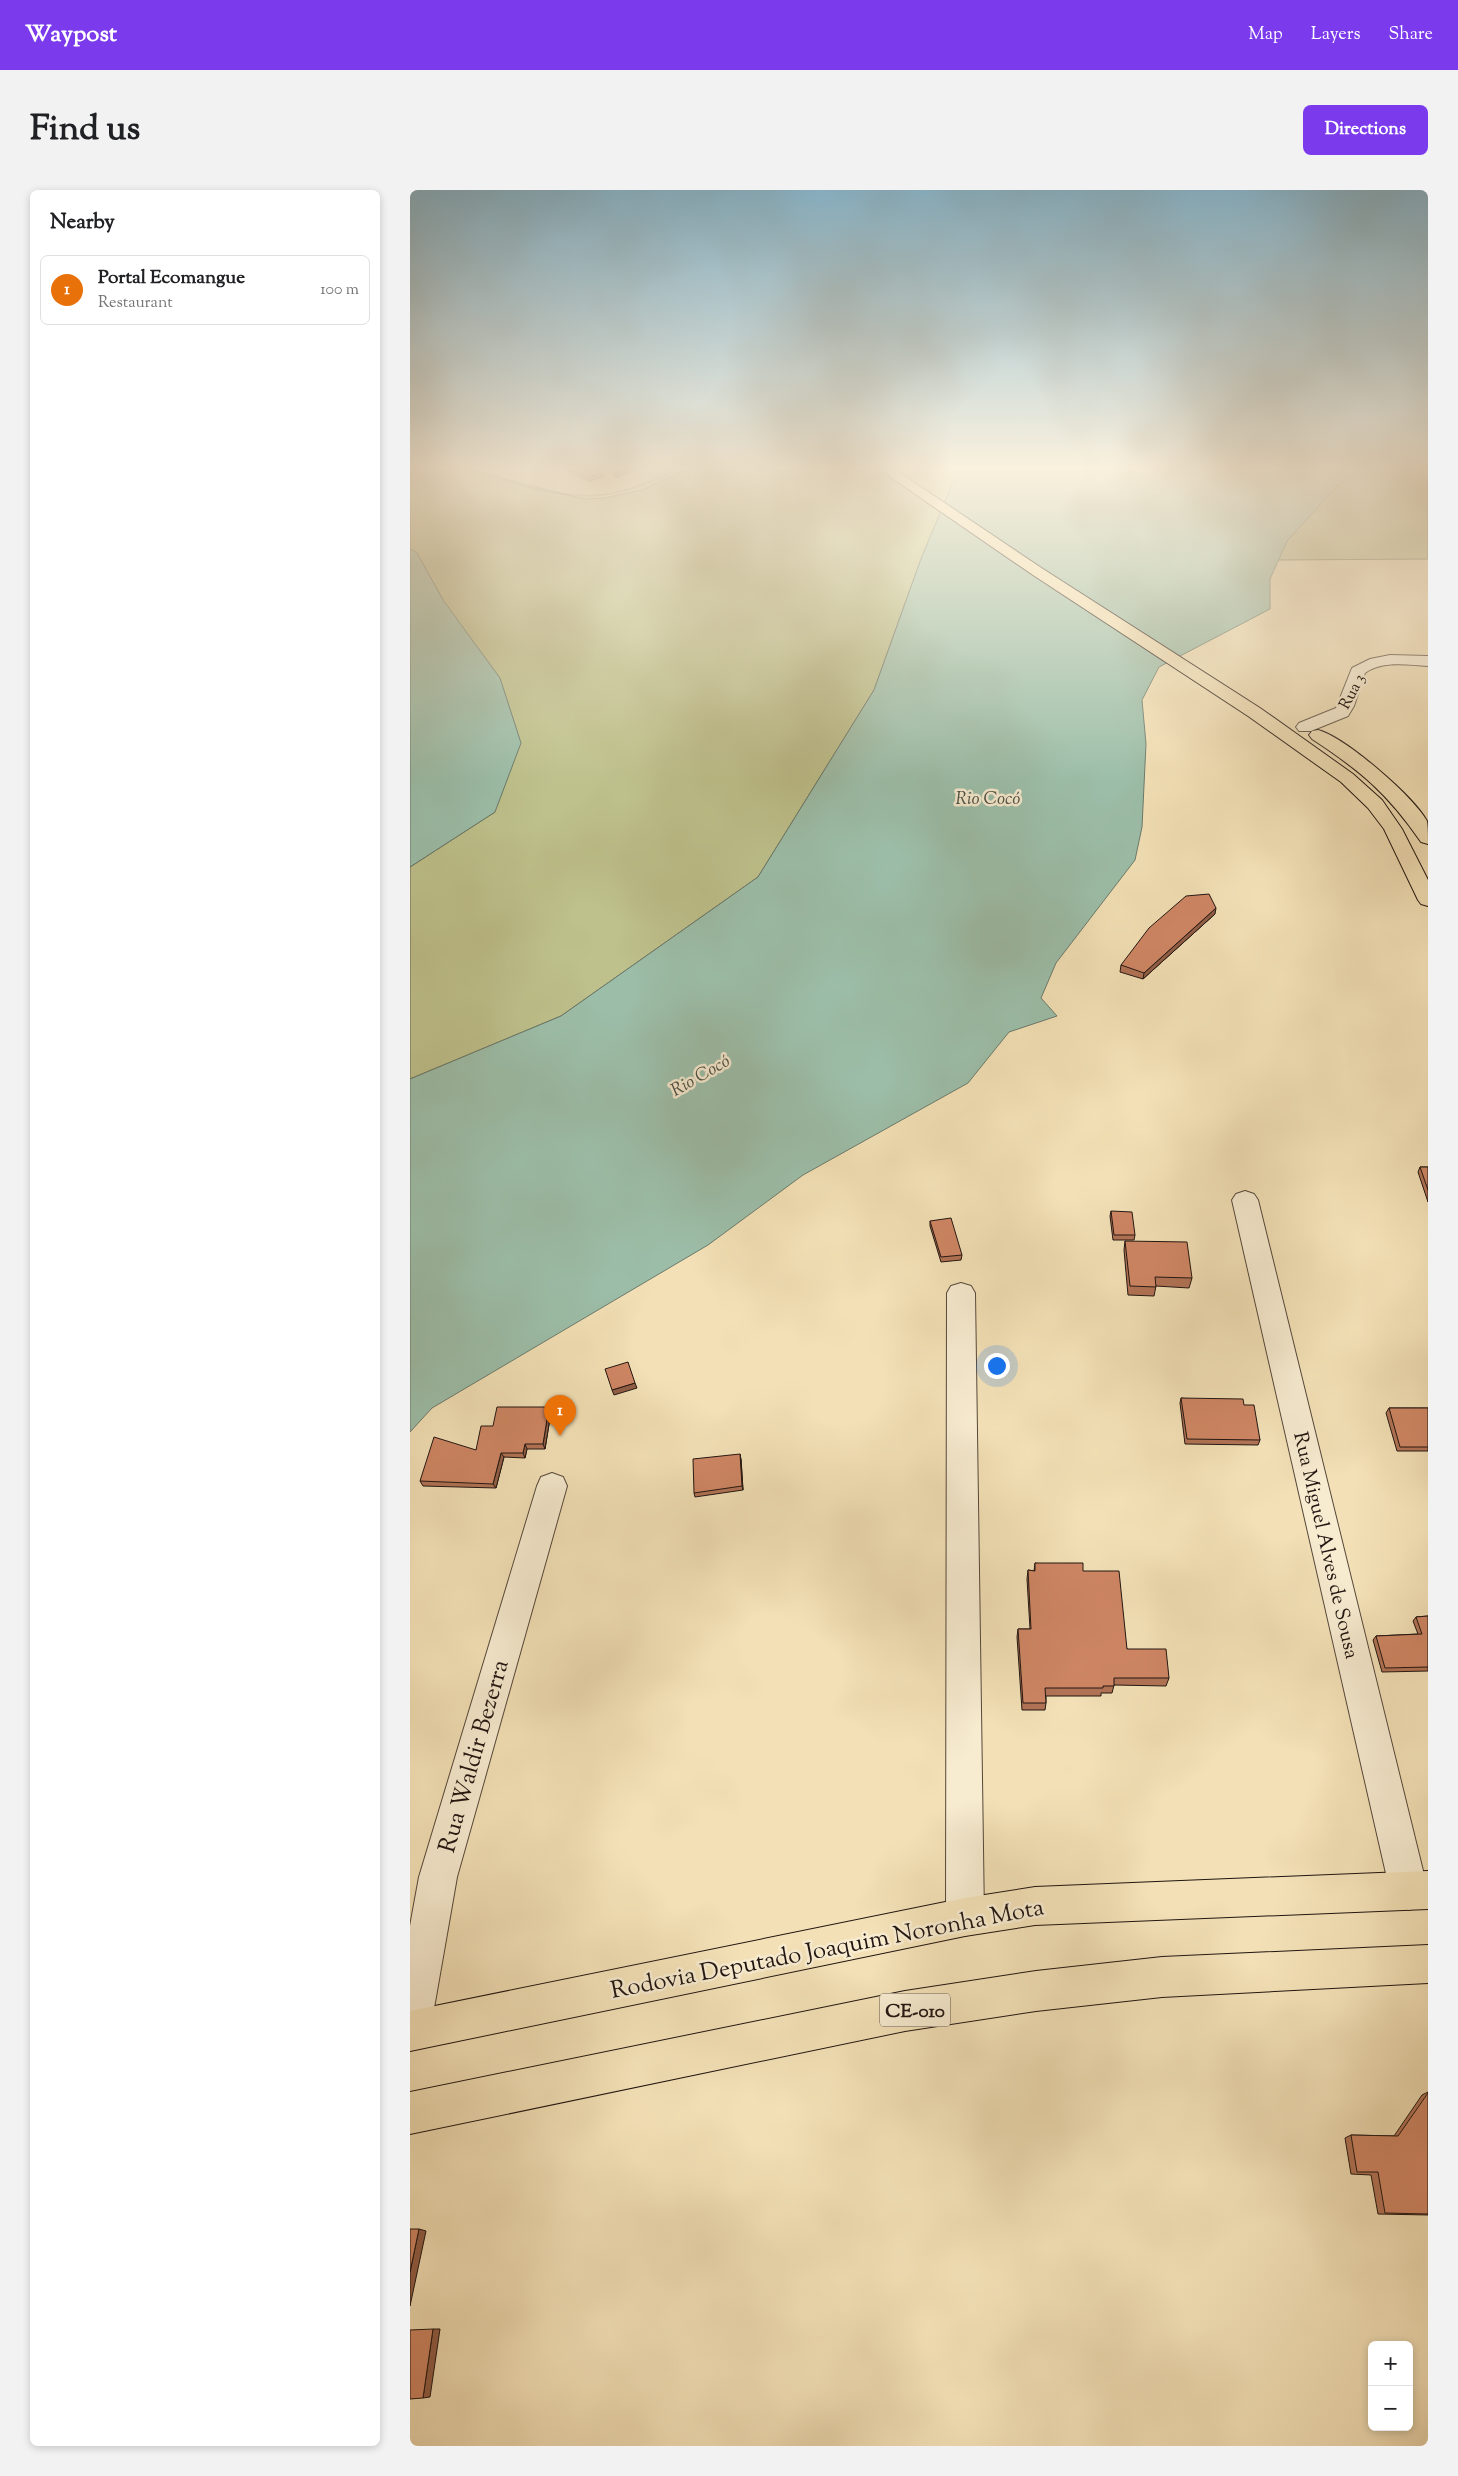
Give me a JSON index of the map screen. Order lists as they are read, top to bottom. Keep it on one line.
{"streets":{"main road":["Rodovia Deputado Joaquim Noronha Mota","CE-010"],"street":["Rua 3","Rua Miguel Alves de Sousa","Rua Waldir Bezerra"]},"crossings":[["Rua Miguel Alves de Sousa","Rodovia Deputado Joaquim Noronha Mota"],["Rua Waldir Bezerra","Rodovia Deputado Joaquim Noronha Mota"]],"water":["Rio Cocó"],"page":{"header":"Waypost","nav":["Map","Layers","Share"],"title":"Find us","buttons":"Directions","heading":"Nearby","list":[{"mark":"1","name":"Portal Ecomangue","note":"Restaurant","value":"100 m"}],"pins":"1","map_buttons":["+","−"]}}
